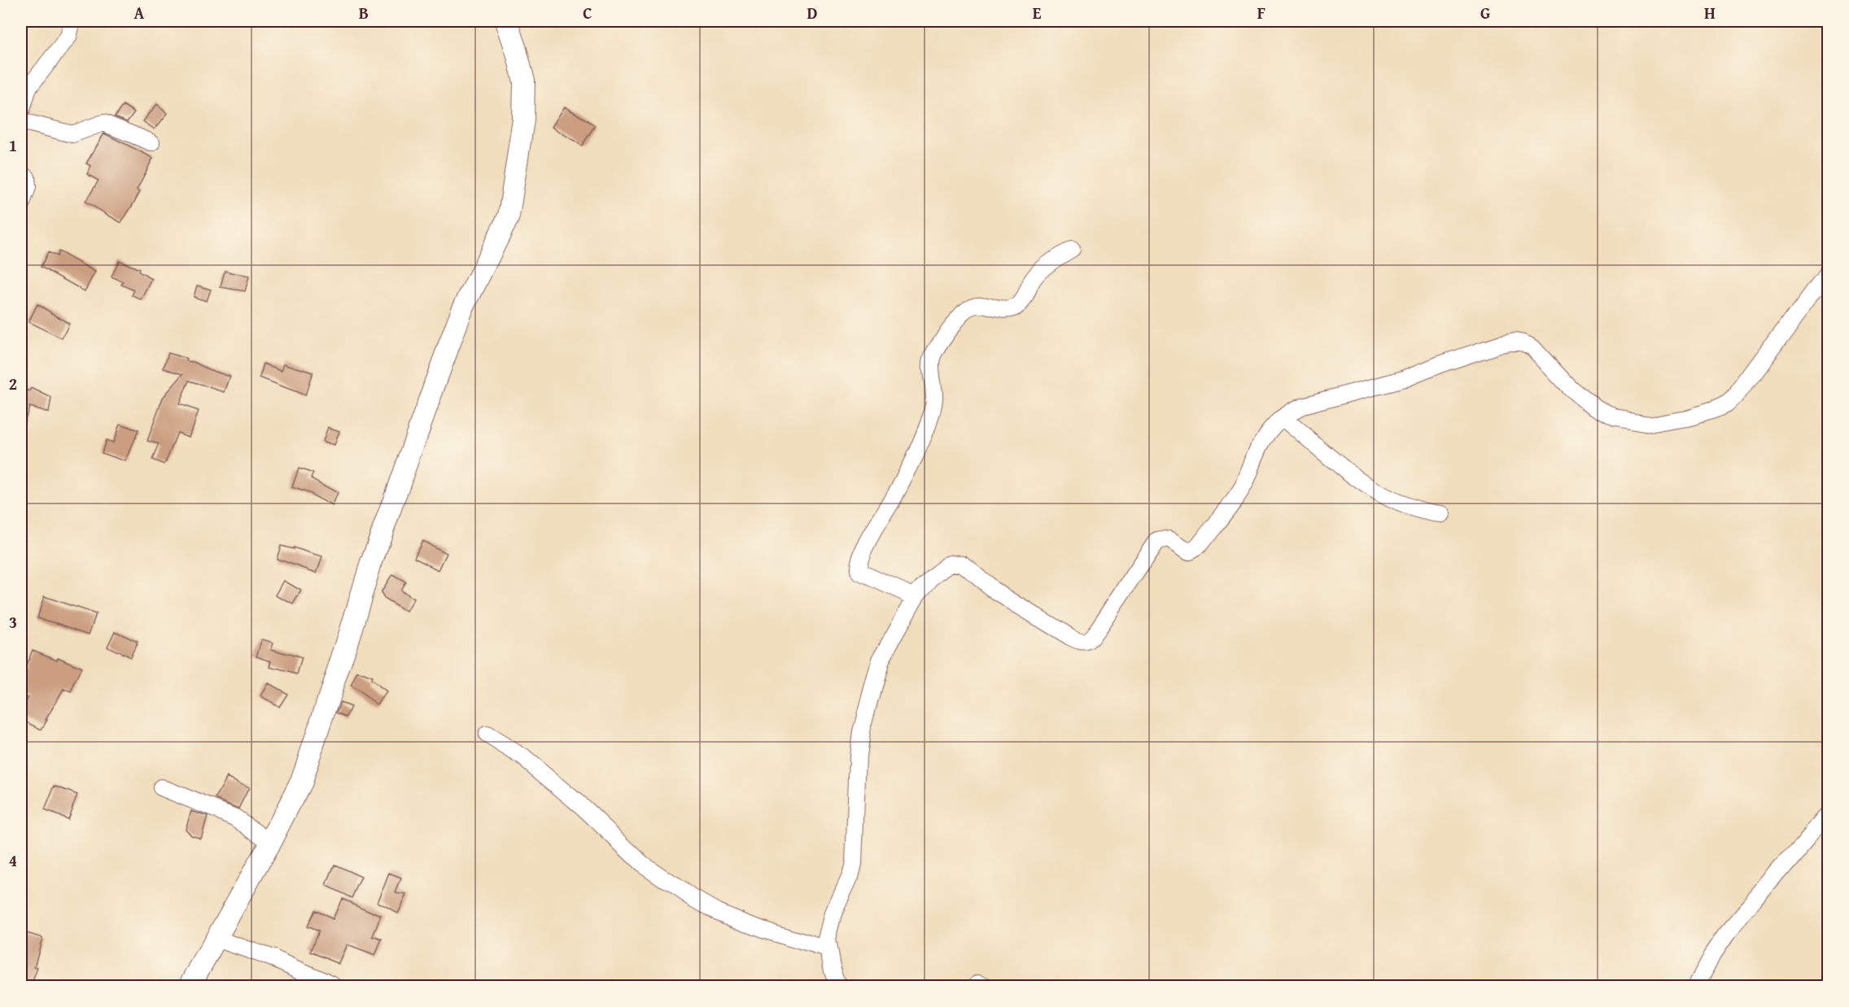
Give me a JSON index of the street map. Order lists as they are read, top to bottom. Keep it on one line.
{"grid":{"columns":["A","B","C","D","E","F","G","H"],"rows":["1","2","3","4"]}}
